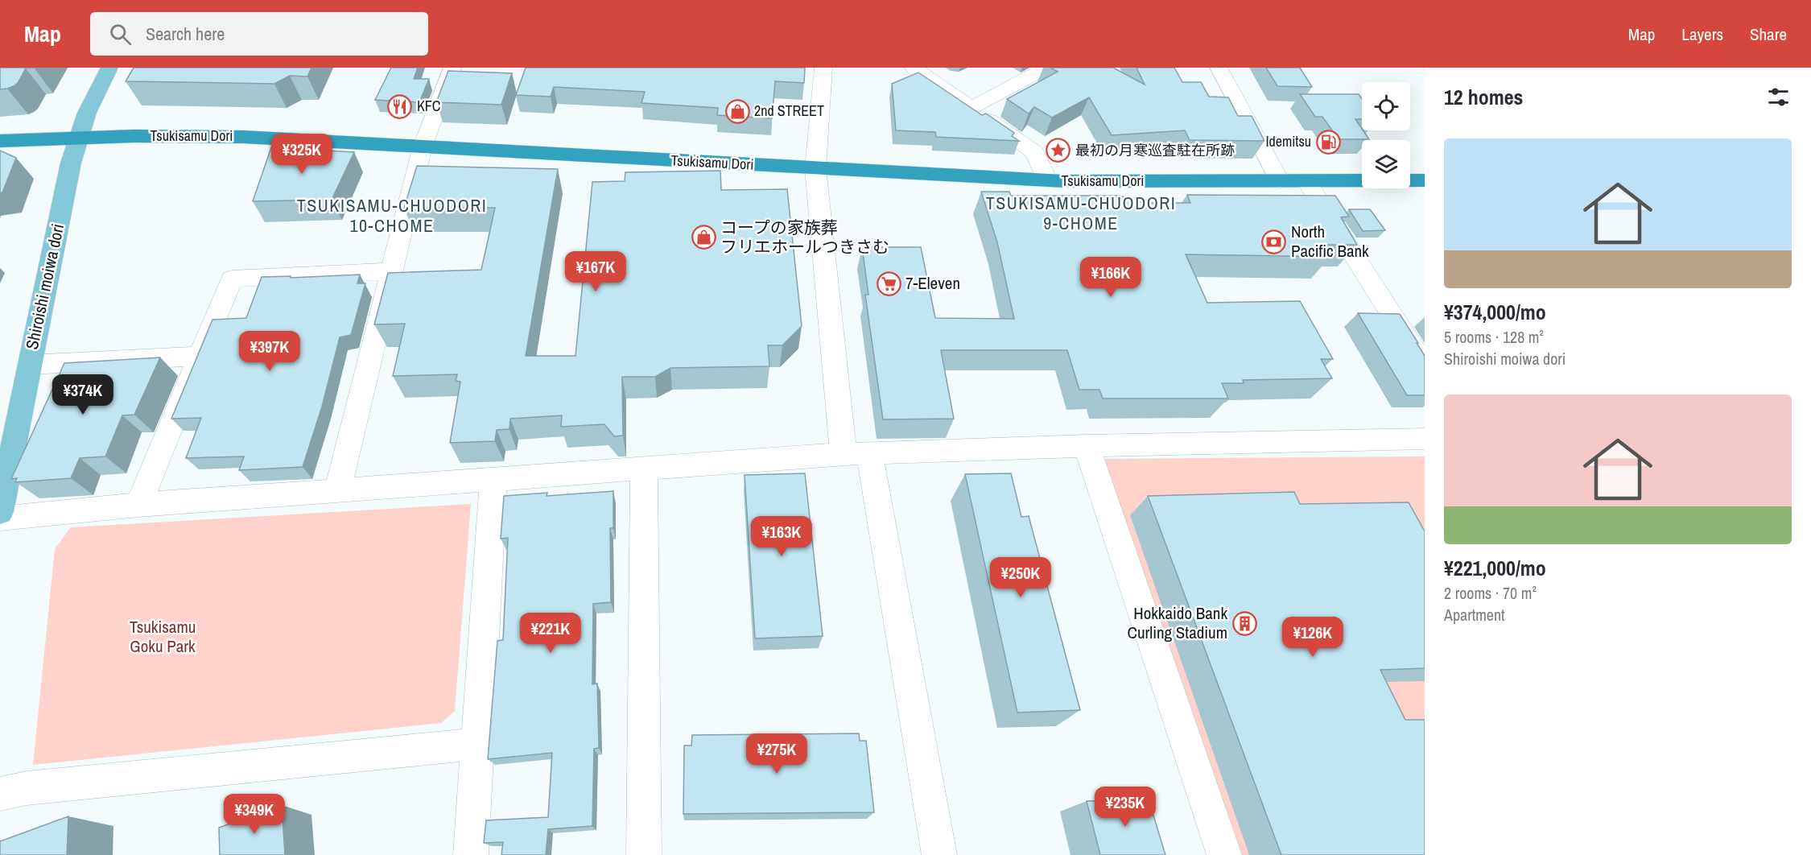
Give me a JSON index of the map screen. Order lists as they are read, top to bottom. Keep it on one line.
{"streets":{"highway":["Tsukisamu Dori"],"main road":["Shiroishi moiwa dori"]},"crossings":[["Tsukisamu Dori","Shiroishi moiwa dori"]],"districts":["TSUKISAMU-CHUODORI 9-CHOME","TSUKISAMU-CHUODORI 10-CHOME"],"parks":["Tsukisamu Goku Park"],"places":{"restaurant":["KFC"],"shop":["2nd STREET","コープの家族葬 フリエホールつきさむ"],"fuel station":["Idemitsu"],"place":["最初の月寒巡査駐在所跡"],"bank":["North Pacific Bank"],"supermarket":["7-Eleven"],"building":["Hokkaido Bank Curling Stadium"]},"page":{"header":"Map","search":"Search here","nav":["Map","Layers","Share"],"heading":"12 homes","list":[{"name":"¥374,000/mo","note":"5 rooms · 128 m² · Shiroishi moiwa dori"},{"name":"¥221,000/mo","note":"2 rooms · 70 m² · Apartment"}],"price":["¥325K","¥167K","¥166K","¥397K","¥374K","¥163K","¥250K","¥221K","¥126K","¥275K","¥235K","¥349K"]}}
